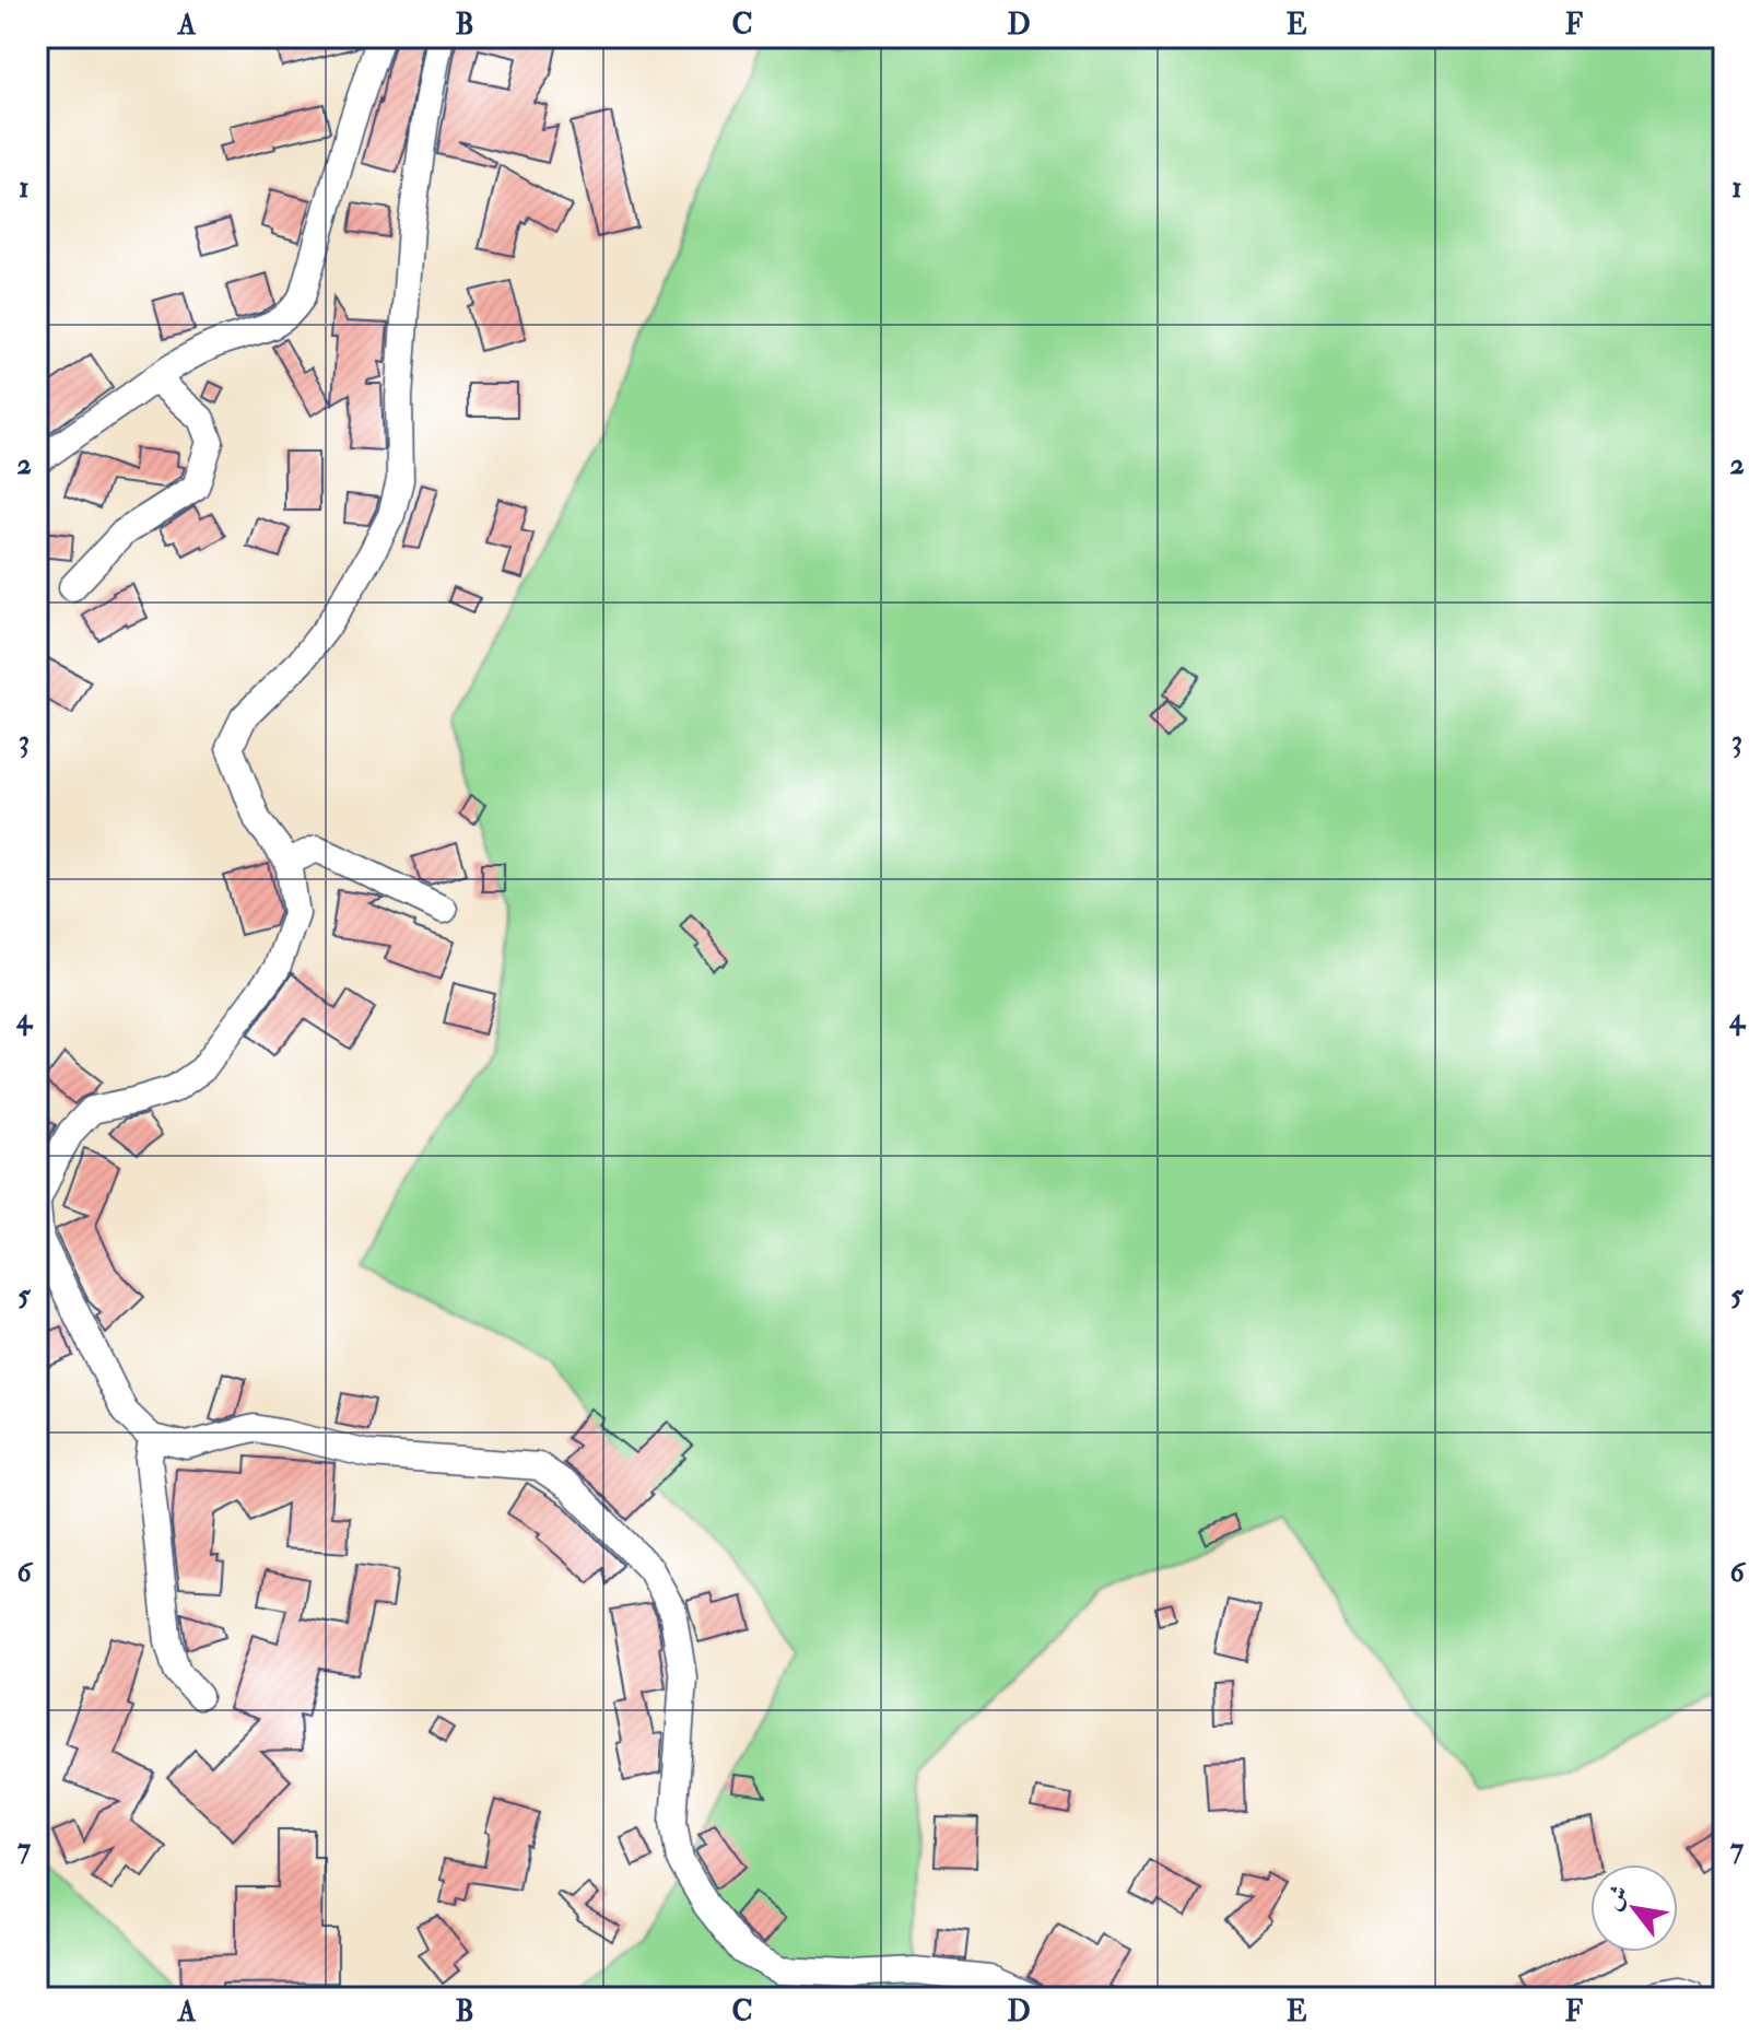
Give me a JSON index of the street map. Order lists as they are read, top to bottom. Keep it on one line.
{"north":"top left","grid":{"columns":["A","B","C","D","E","F"],"rows":["1","2","3","4","5","6","7"]}}
